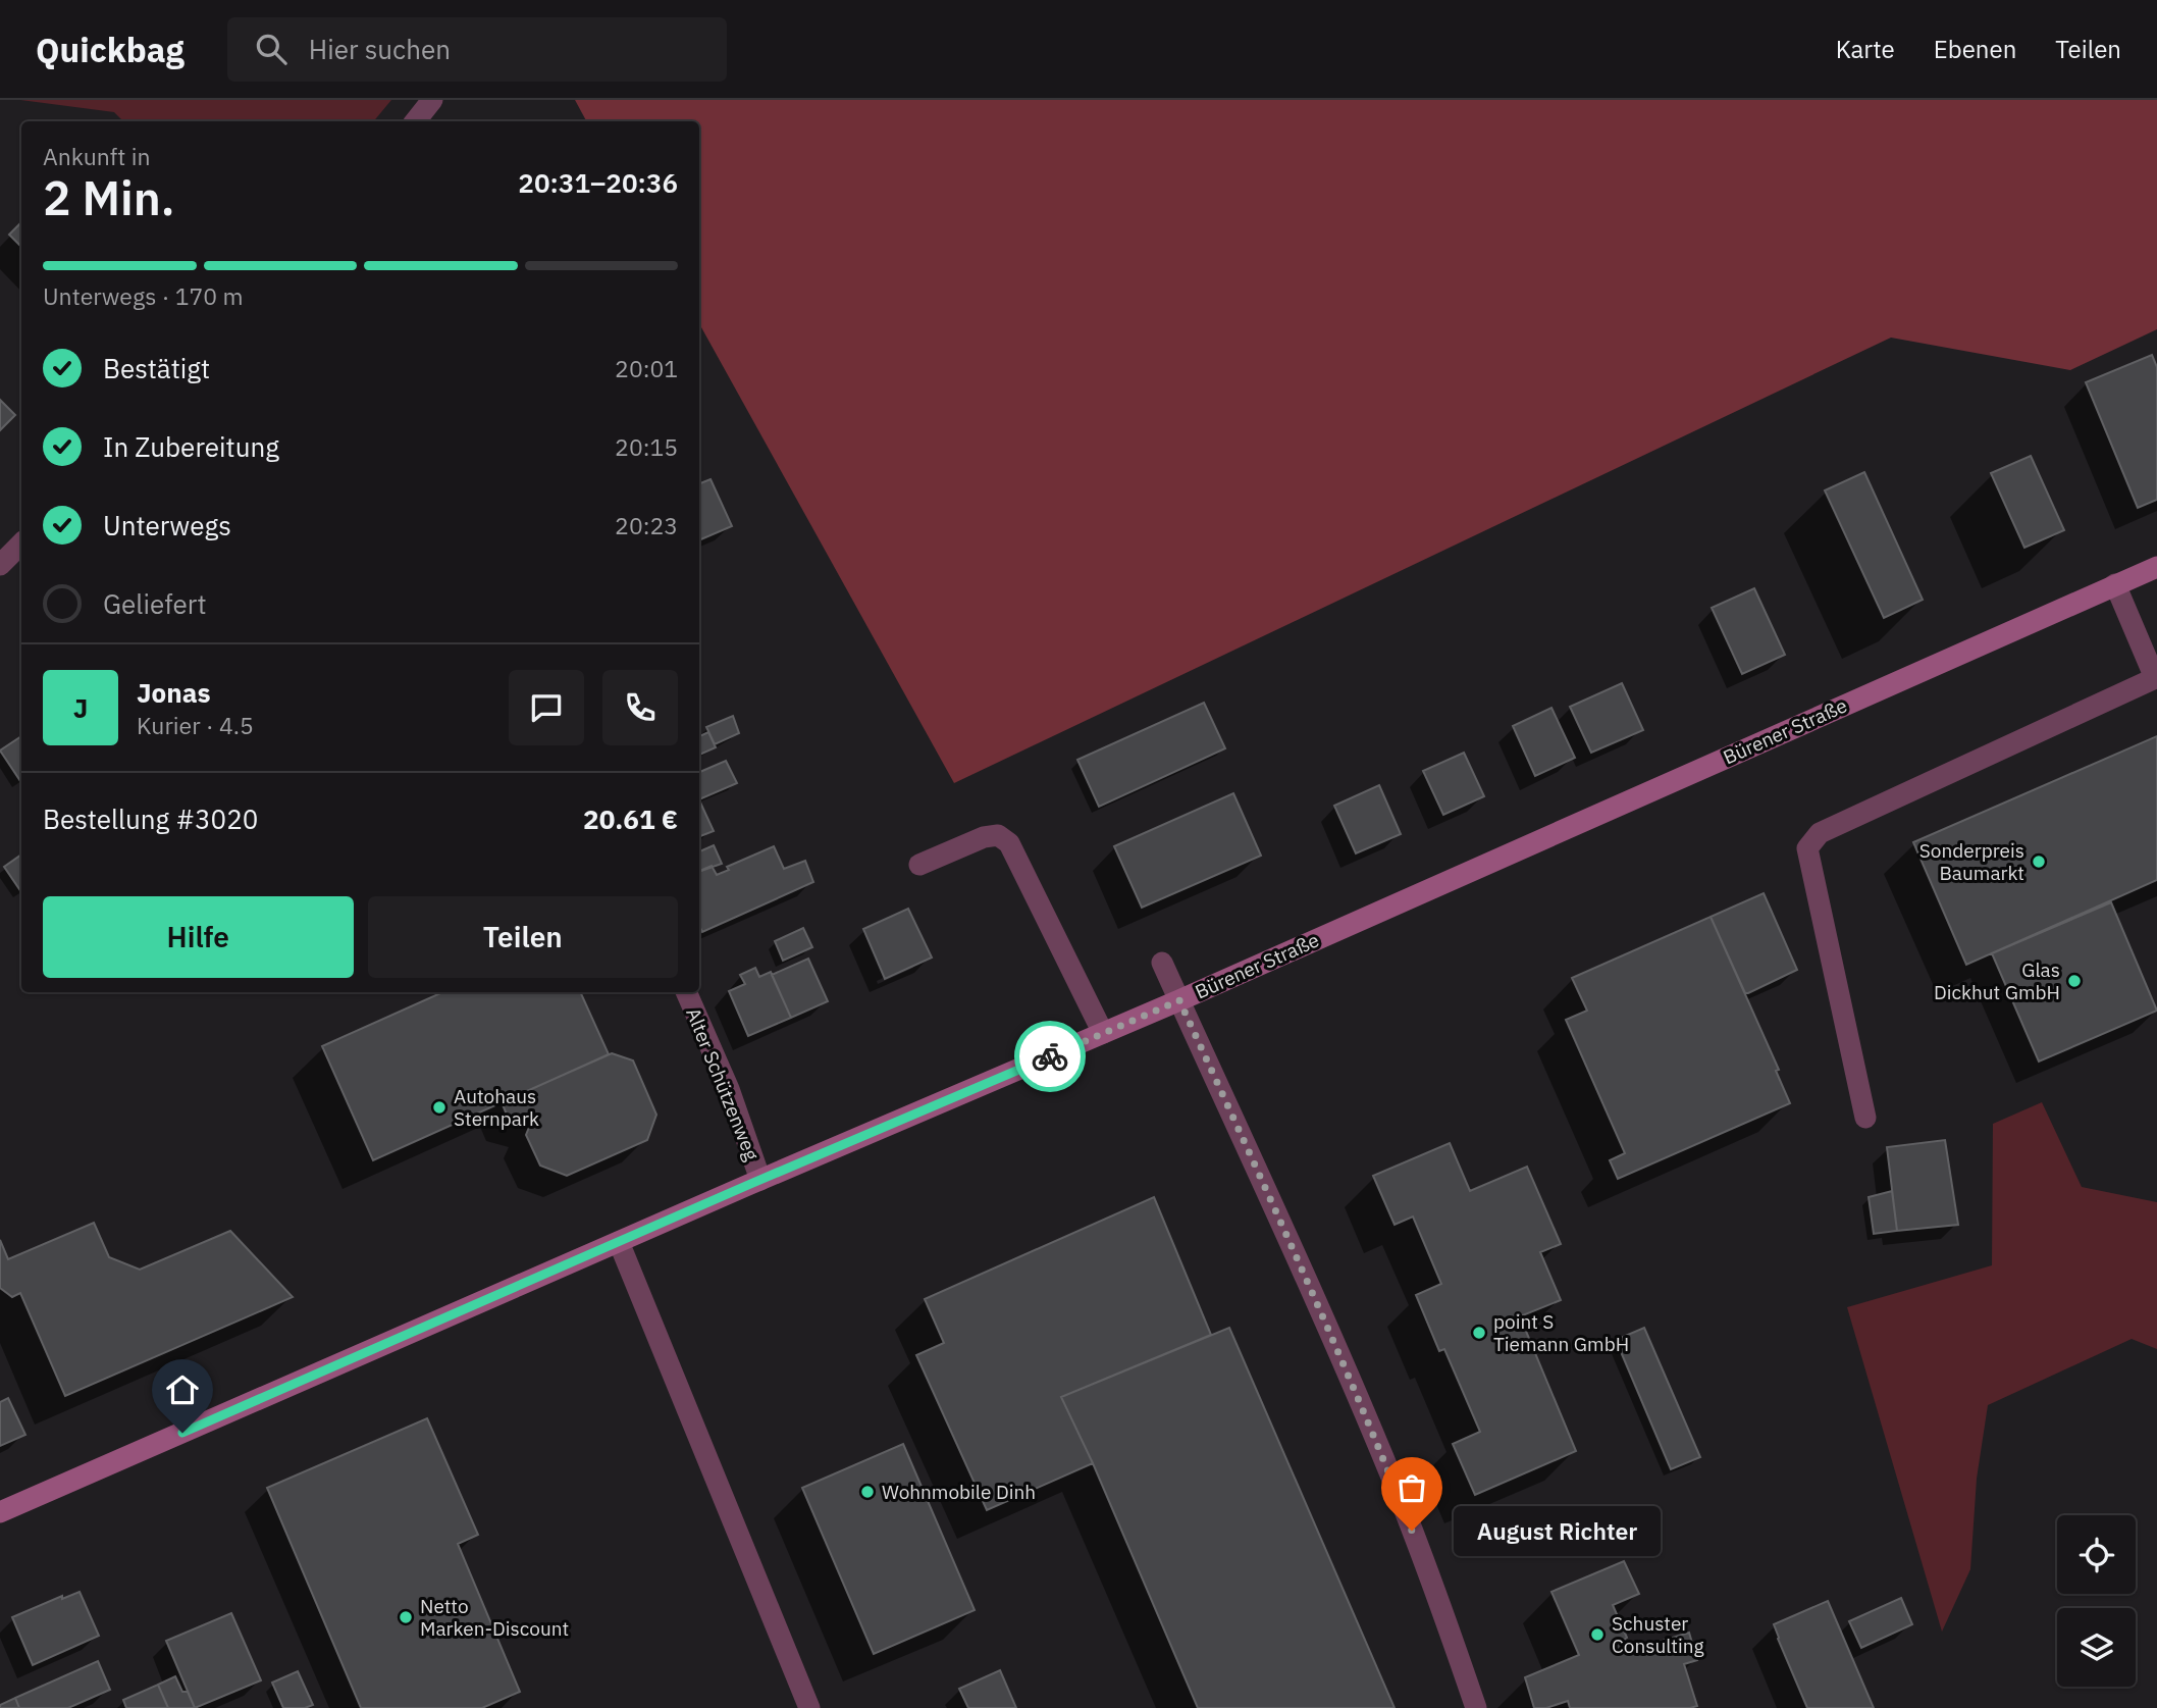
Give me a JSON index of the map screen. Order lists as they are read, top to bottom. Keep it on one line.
{"streets":{"main road":["Bürener Straße"],"street":["Alter Schützenweg"]},"crossings":[["Bürener Straße","Alter Schützenweg"]],"places":["Sonderpreis Baumarkt","Glas Dickhut GmbH","Autohaus Sternpark","point S Tiemann GmbH","Wohnmobile Dinh","August Richter","Netto Marken-Discount","Schuster Consulting"],"page":{"header":"Quickbag","search":"Hier suchen","nav":["Karte","Ebenen","Teilen"],"heading":["2 Min.","Ankunft in","20:31–20:36"],"panel":["Jonas","Kurier · 4.5","Bestellung #3020","20.61 €"],"bar":"Unterwegs · 170 m","list":[["Bestätigt","20:01"],["In Zubereitung","20:15"],["Unterwegs","20:23"],"Geliefert"],"round":"J","buttons":["Hilfe","Teilen"],"bubble":"August Richter"}}
